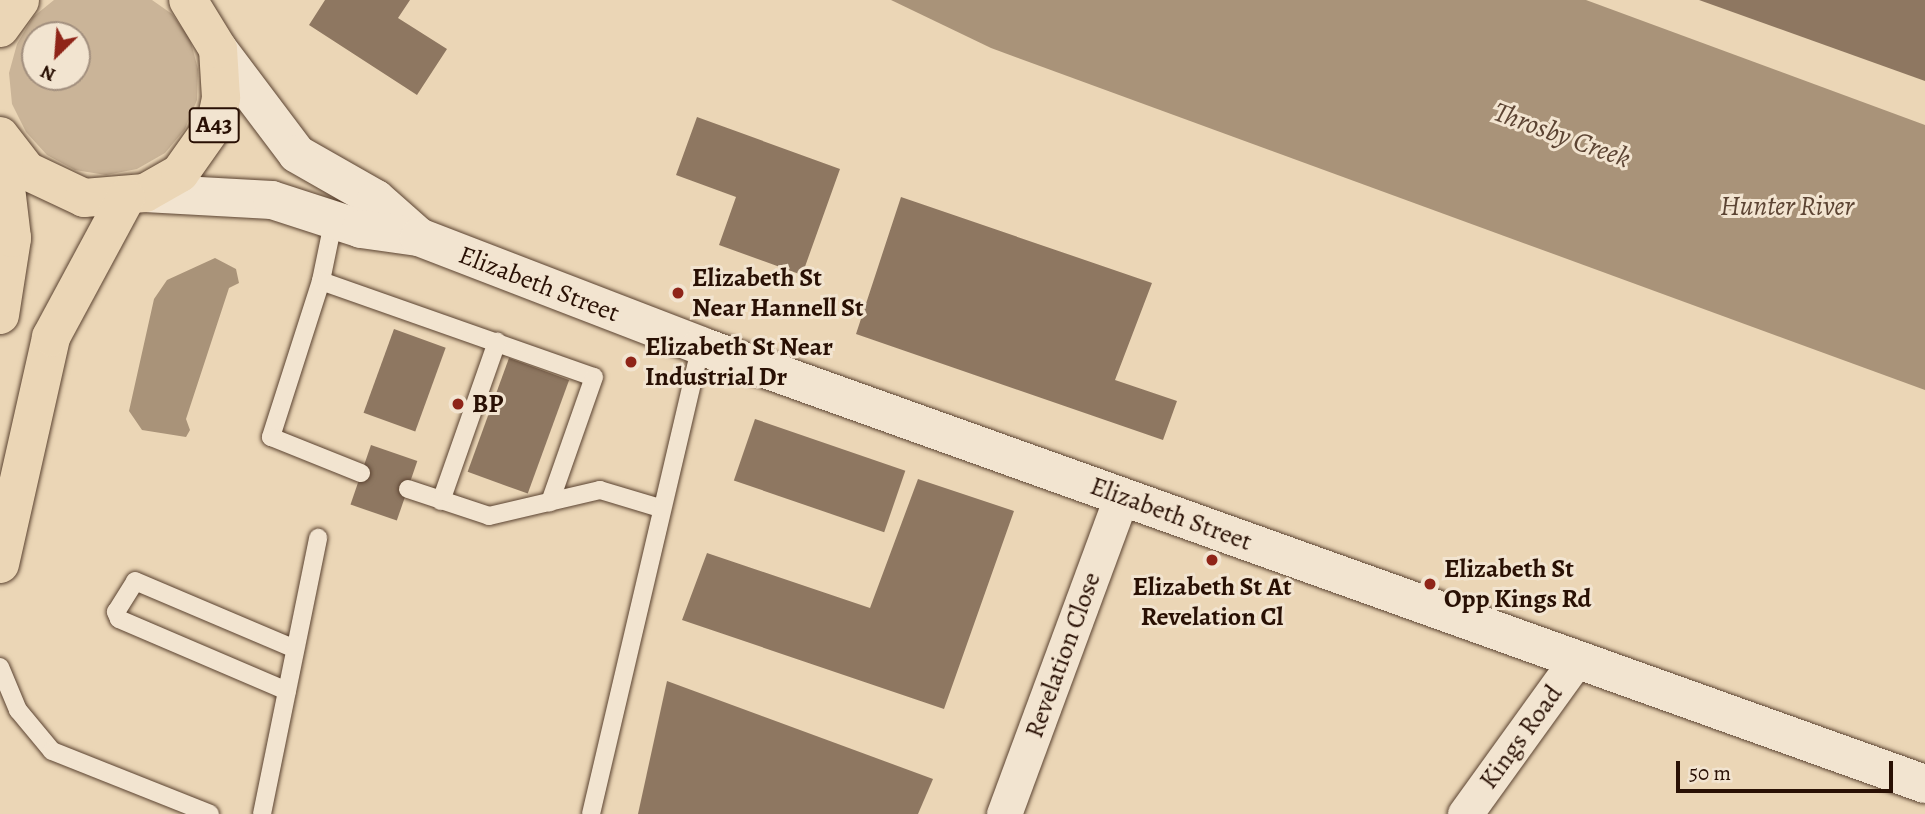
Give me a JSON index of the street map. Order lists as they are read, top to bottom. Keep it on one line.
{"streets":{"highway":["A43"],"main road":["Elizabeth Street"],"street":["Revelation Close","Kings Road"]},"crossings":[["A43","Elizabeth Street"],["Elizabeth Street","Revelation Close"],["Elizabeth Street","Kings Road"]],"water":["Throsby Creek","Hunter River"],"places":["Elizabeth St Near Hannell St","Elizabeth St Near Industrial Dr","BP","Elizabeth St At Revelation Cl","Elizabeth St Opp Kings Rd"],"scale_bar":"50 m","north":"bottom left"}
